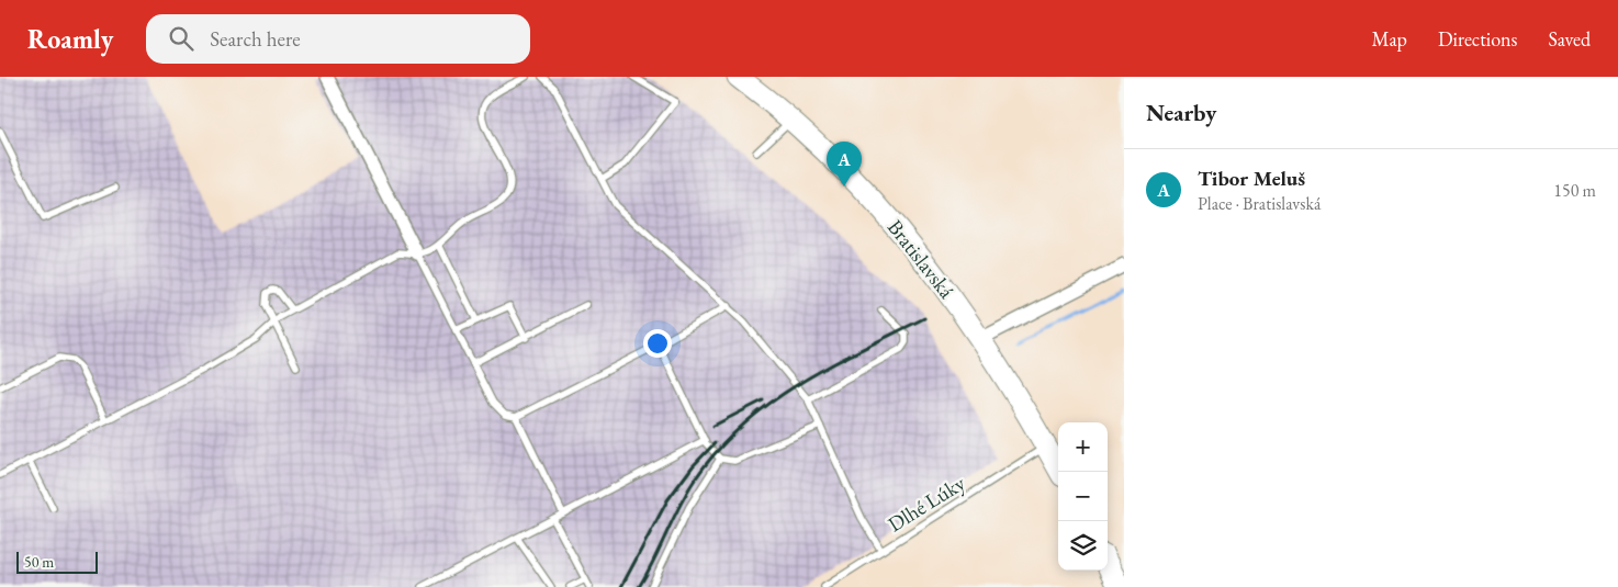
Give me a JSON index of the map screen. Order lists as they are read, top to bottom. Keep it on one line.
{"streets":{"main road":["Bratislavská"],"lane":["Dlhé Lúky"]},"crossings":[["Bratislavská","Dlhé Lúky"]],"scale_bar":"50 m","page":{"header":"Roamly","search":"Search here","nav":["Map","Directions","Saved"],"heading":"Nearby","pins":"A","list":[{"mark":"A","name":"Tibor Meluš","note":"Place · Bratislavská","value":"150 m"}],"map_buttons":["+","−"],"scale":"50 m"}}
